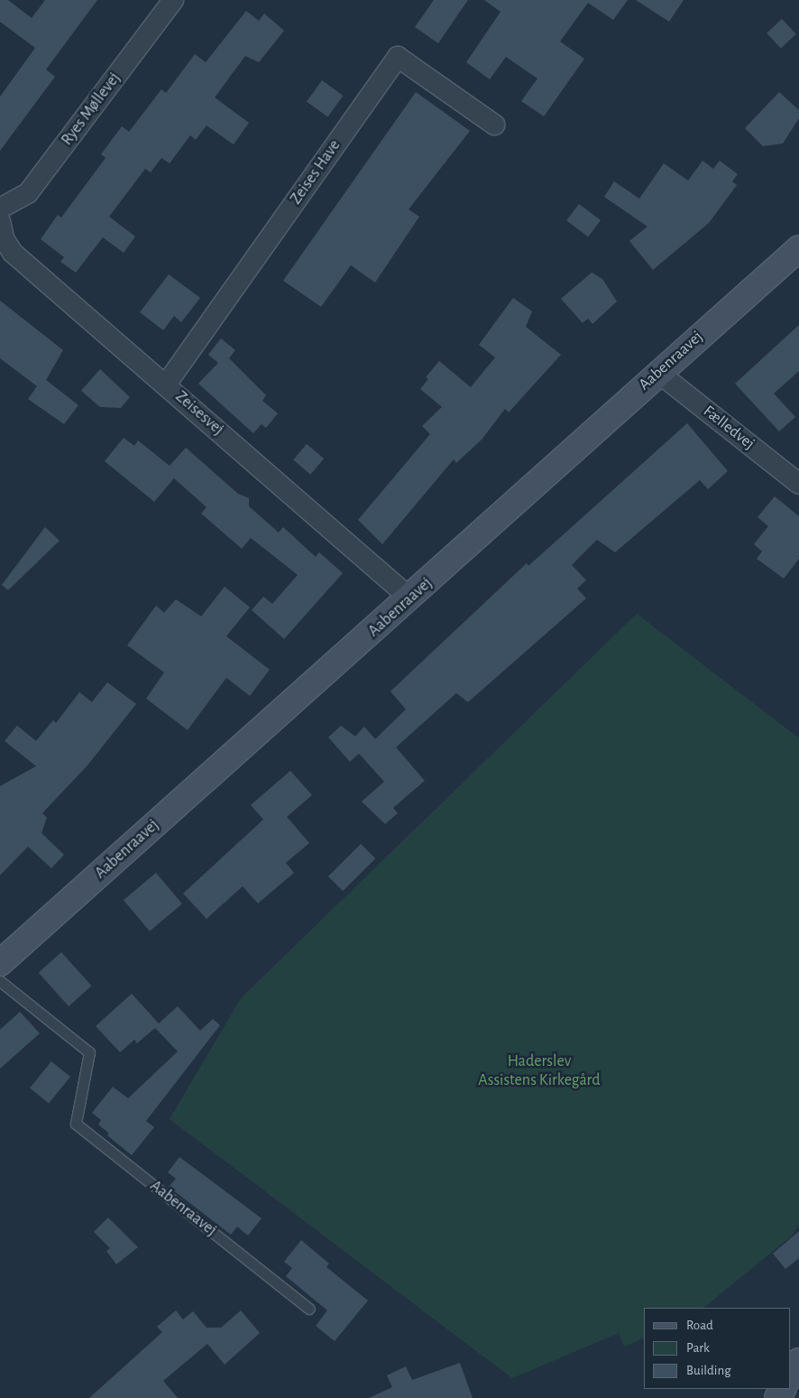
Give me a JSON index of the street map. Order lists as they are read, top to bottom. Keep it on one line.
{"streets":{"street":["Ryes Møllevej","Zeises Have","Aabenraavej","Zeisesvej","Fælledvej"]},"crossings":[["Zeises Have","Zeisesvej"],["Aabenraavej","Zeisesvej"],["Aabenraavej","Fælledvej"]],"parks":["Haderslev Assistens Kirkegård"],"legend":["Road","Park","Building"]}
